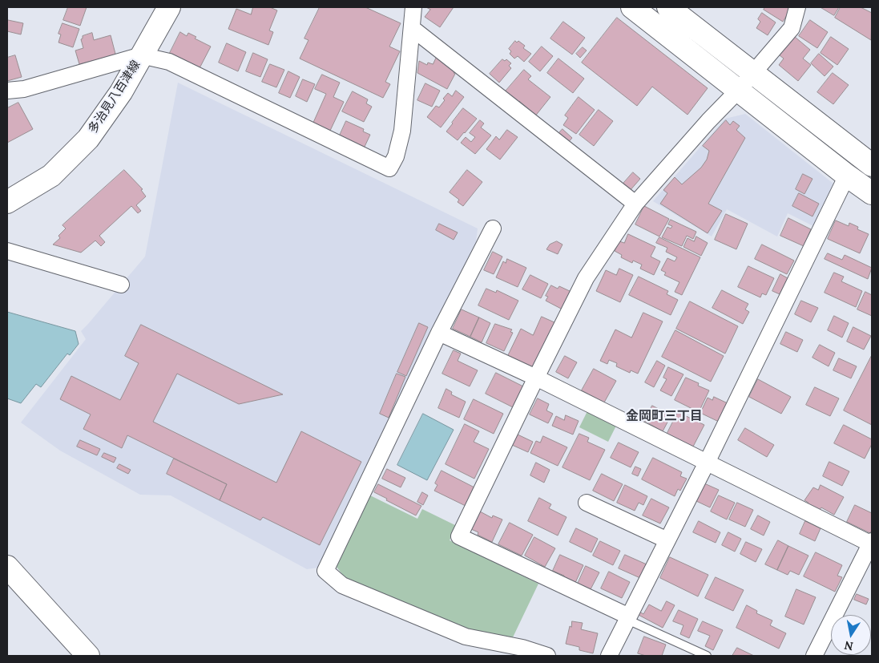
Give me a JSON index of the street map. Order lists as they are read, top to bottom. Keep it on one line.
{"streets":{"street":["多治見八百津線"]},"districts":["金岡町三丁目"],"north":"bottom"}
